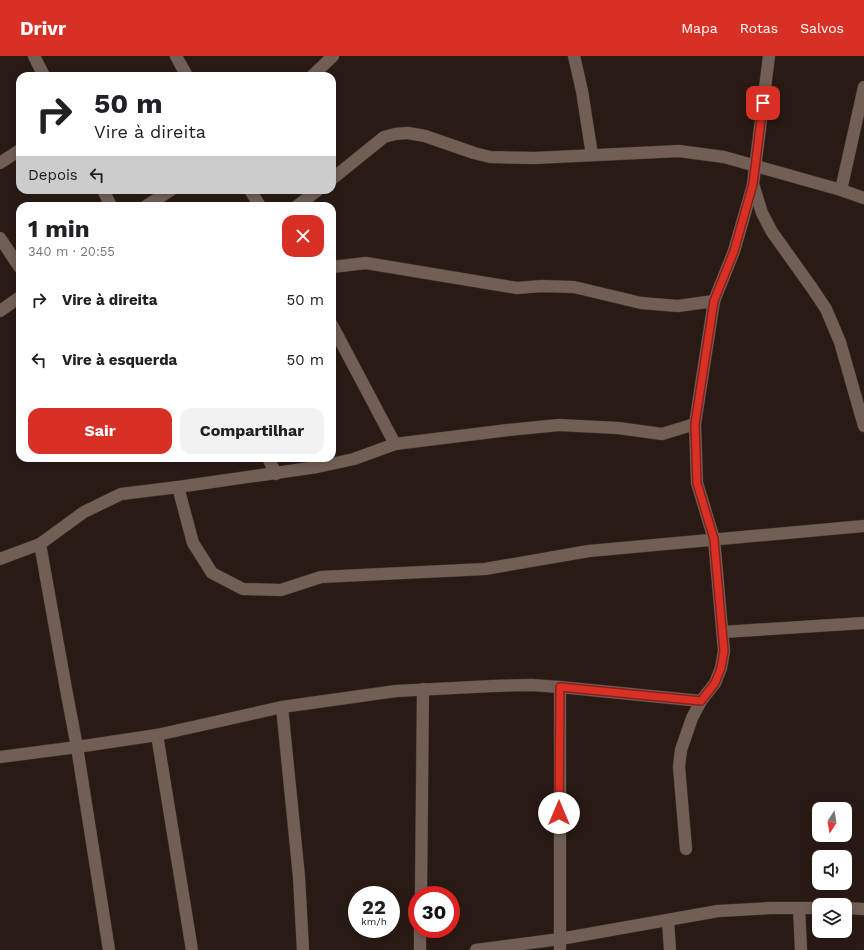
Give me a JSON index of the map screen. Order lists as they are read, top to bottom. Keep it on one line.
{"north":"bottom","page":{"header":"Drivr","nav":["Mapa","Rotas","Salvos"],"turn":["50 m","Vire à direita"],"then":"Depois","heading":["1 min","340 m · 20:55"],"list":[{"name":"Vire à direita","value":"50 m"},{"name":"Vire à esquerda","value":"50 m"}],"buttons":["Sair","Compartilhar"],"speed":"22 km/h","limit":"30"}}
